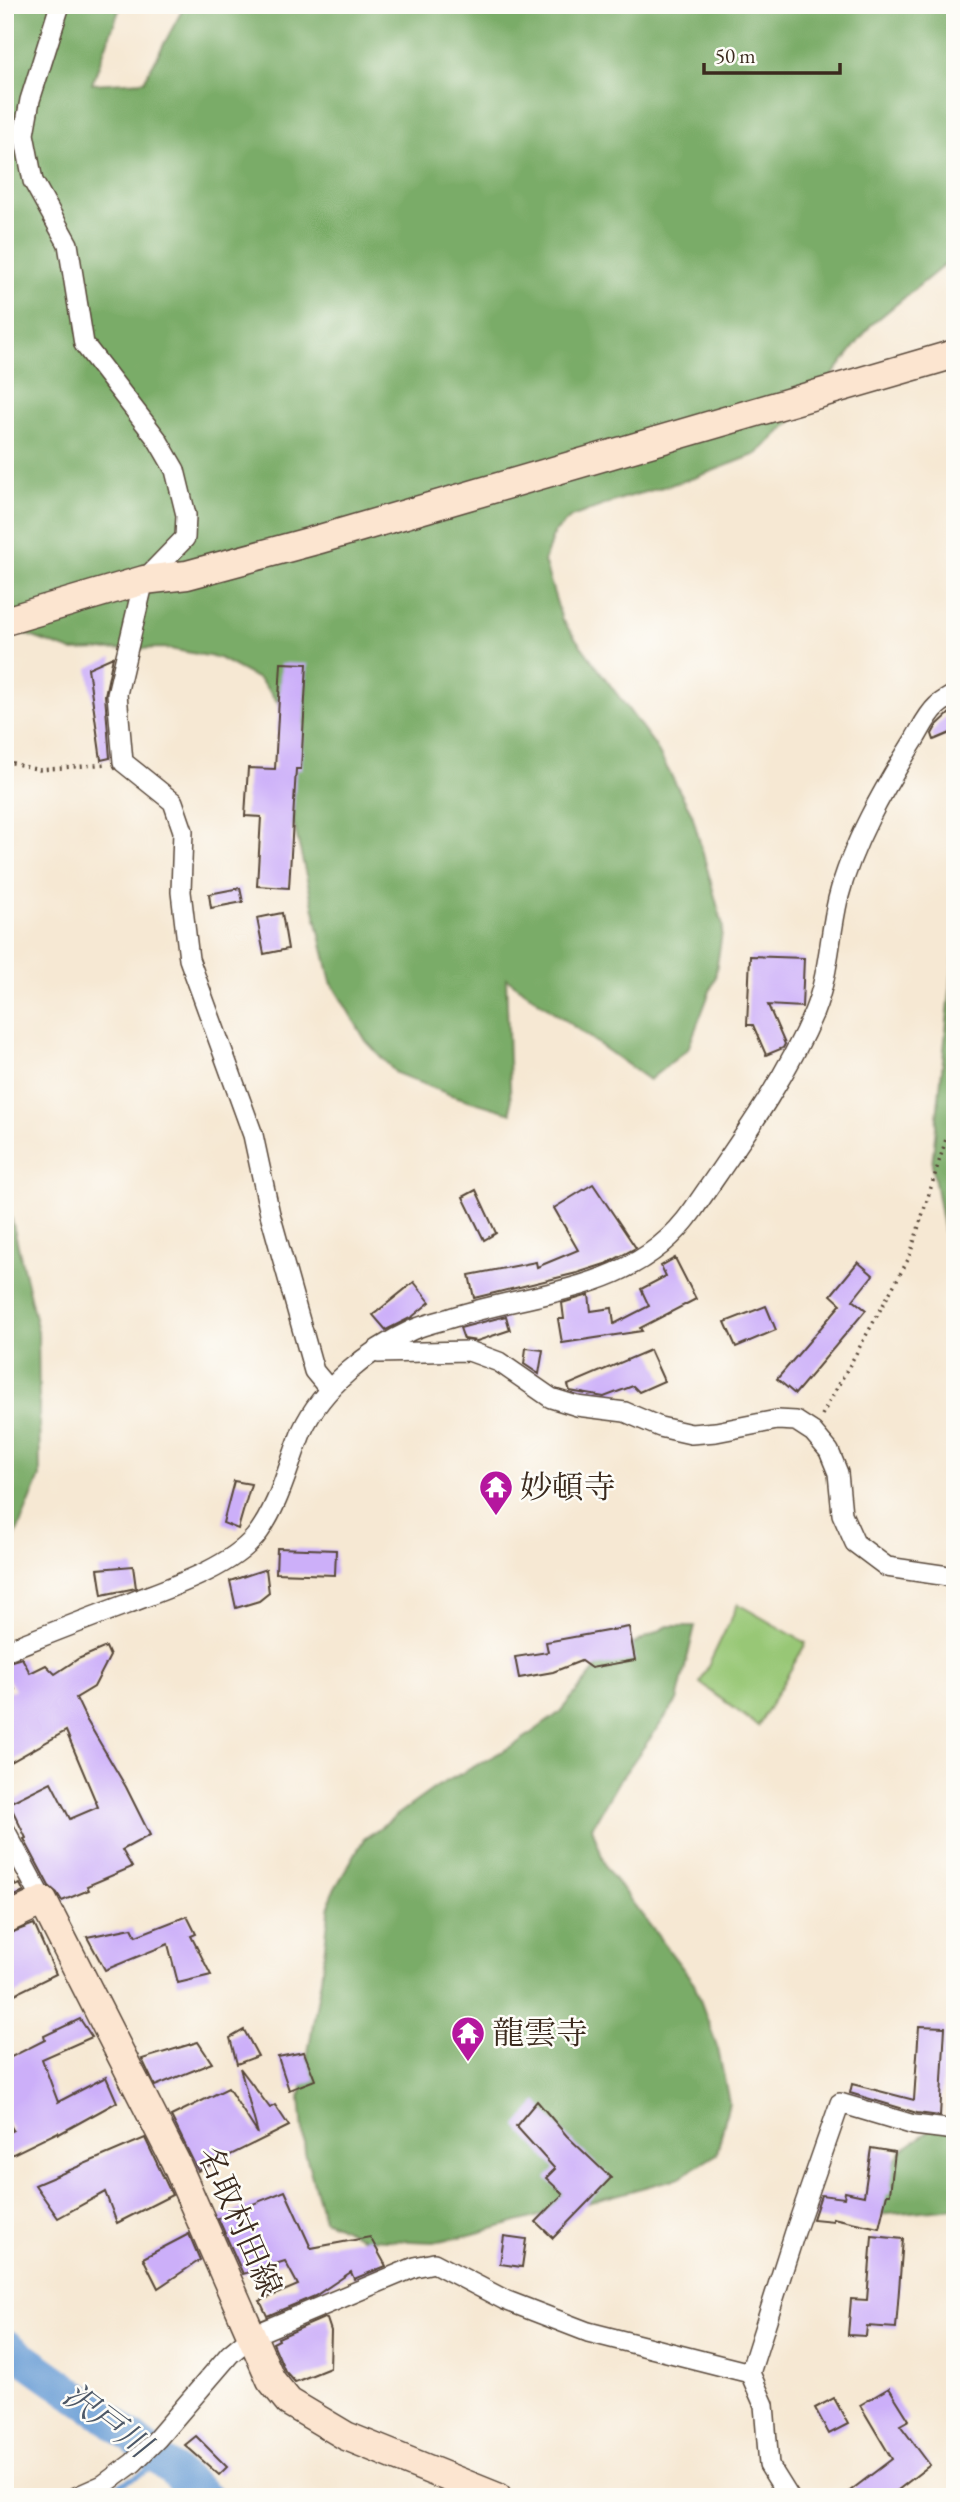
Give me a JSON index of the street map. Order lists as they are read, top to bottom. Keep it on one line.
{"streets":{"street":["名取村田線"]},"water":["沢戸川"],"places":{"temple":["妙頓寺","龍雲寺"]},"scale_bar":"50 m"}
